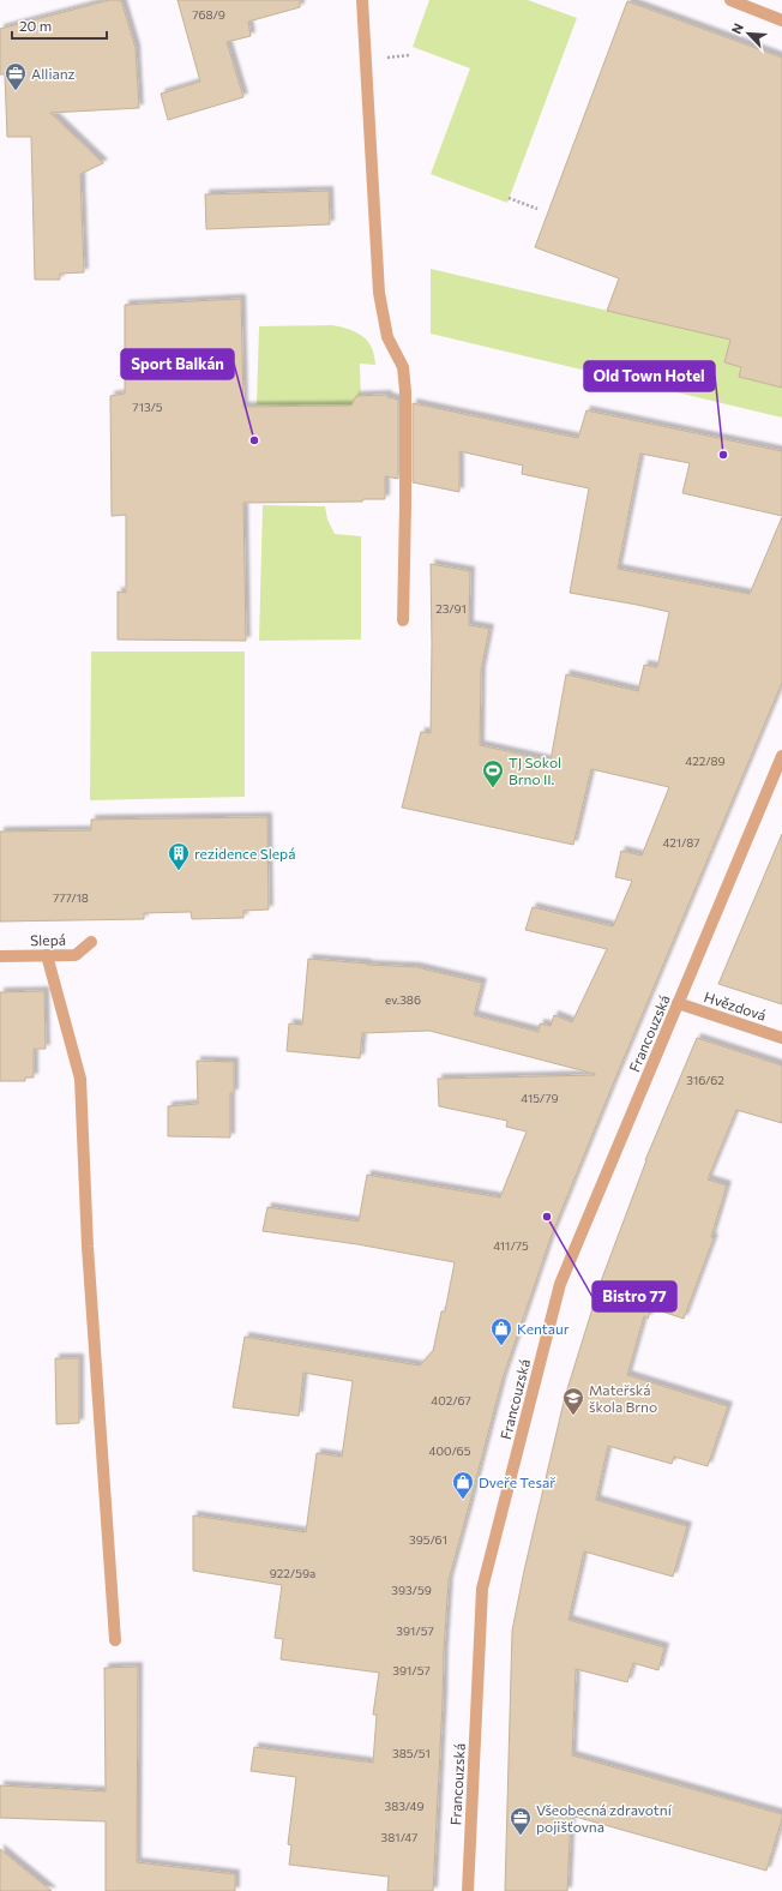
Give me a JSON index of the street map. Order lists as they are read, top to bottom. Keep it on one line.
{"streets":{"street":["Slepá","Hvězdová","Francouzská"]},"crossings":[["Hvězdová","Francouzská"]],"places":{"office":["Allianz","Všeobecná zdravotní pojišťovna"],"other":["Sport Balkán","Old Town Hotel","Bistro 77"],"sports":["TJ Sokol Brno II."],"building":["rezidence Slepá"],"shop":["Kentaur","Dveře Tesař"],"school or university":["Mateřská škola Brno"]},"house_numbers":["768/9","713/5","23/91","422/89","421/87","777/18","ev.386","316/62","415/79","411/75","402/67","400/65","395/61","922/59a","393/59","391/57","391/57","385/51","383/49","381/47"],"scale_bar":"20 m","north":"top left"}
